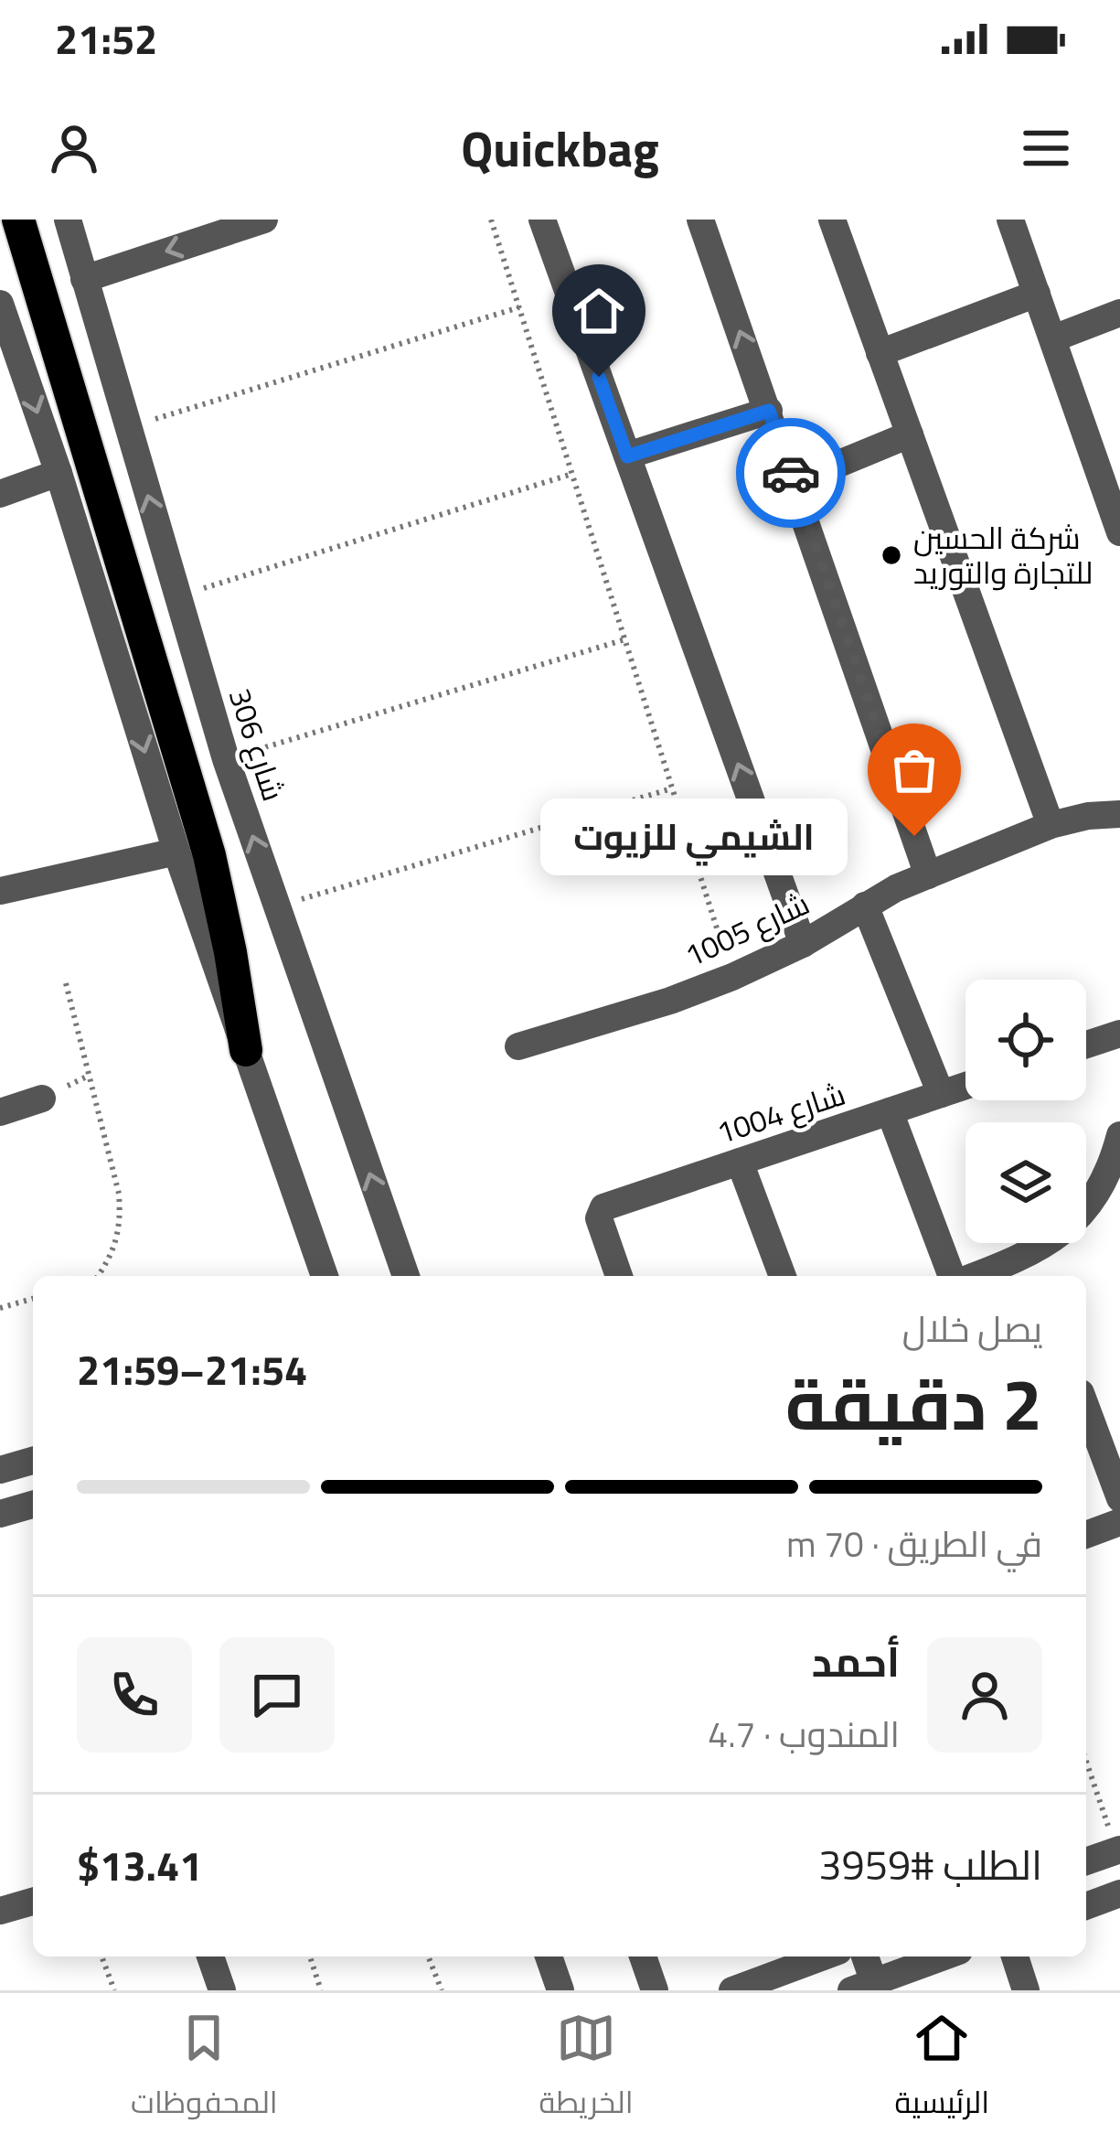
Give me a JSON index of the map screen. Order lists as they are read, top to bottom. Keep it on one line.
{"streets":{"street":["شارع 306","شارع 1005","شارع 1004"]},"places":["شركة الحسين للتجارة والتوريد","الشيمي للزيوت"],"page":{"status":"21:52","header":"Quickbag","bubble":"الشيمي للزيوت","heading":["2 دقيقة","يصل خلال","21:54–21:59"],"panel":["أحمد","المندوب · 4.7","الطلب #3959","$13.41"],"bar":"في الطريق · 70 m","tabs":["الرئيسية","الخريطة","المحفوظات"]}}
